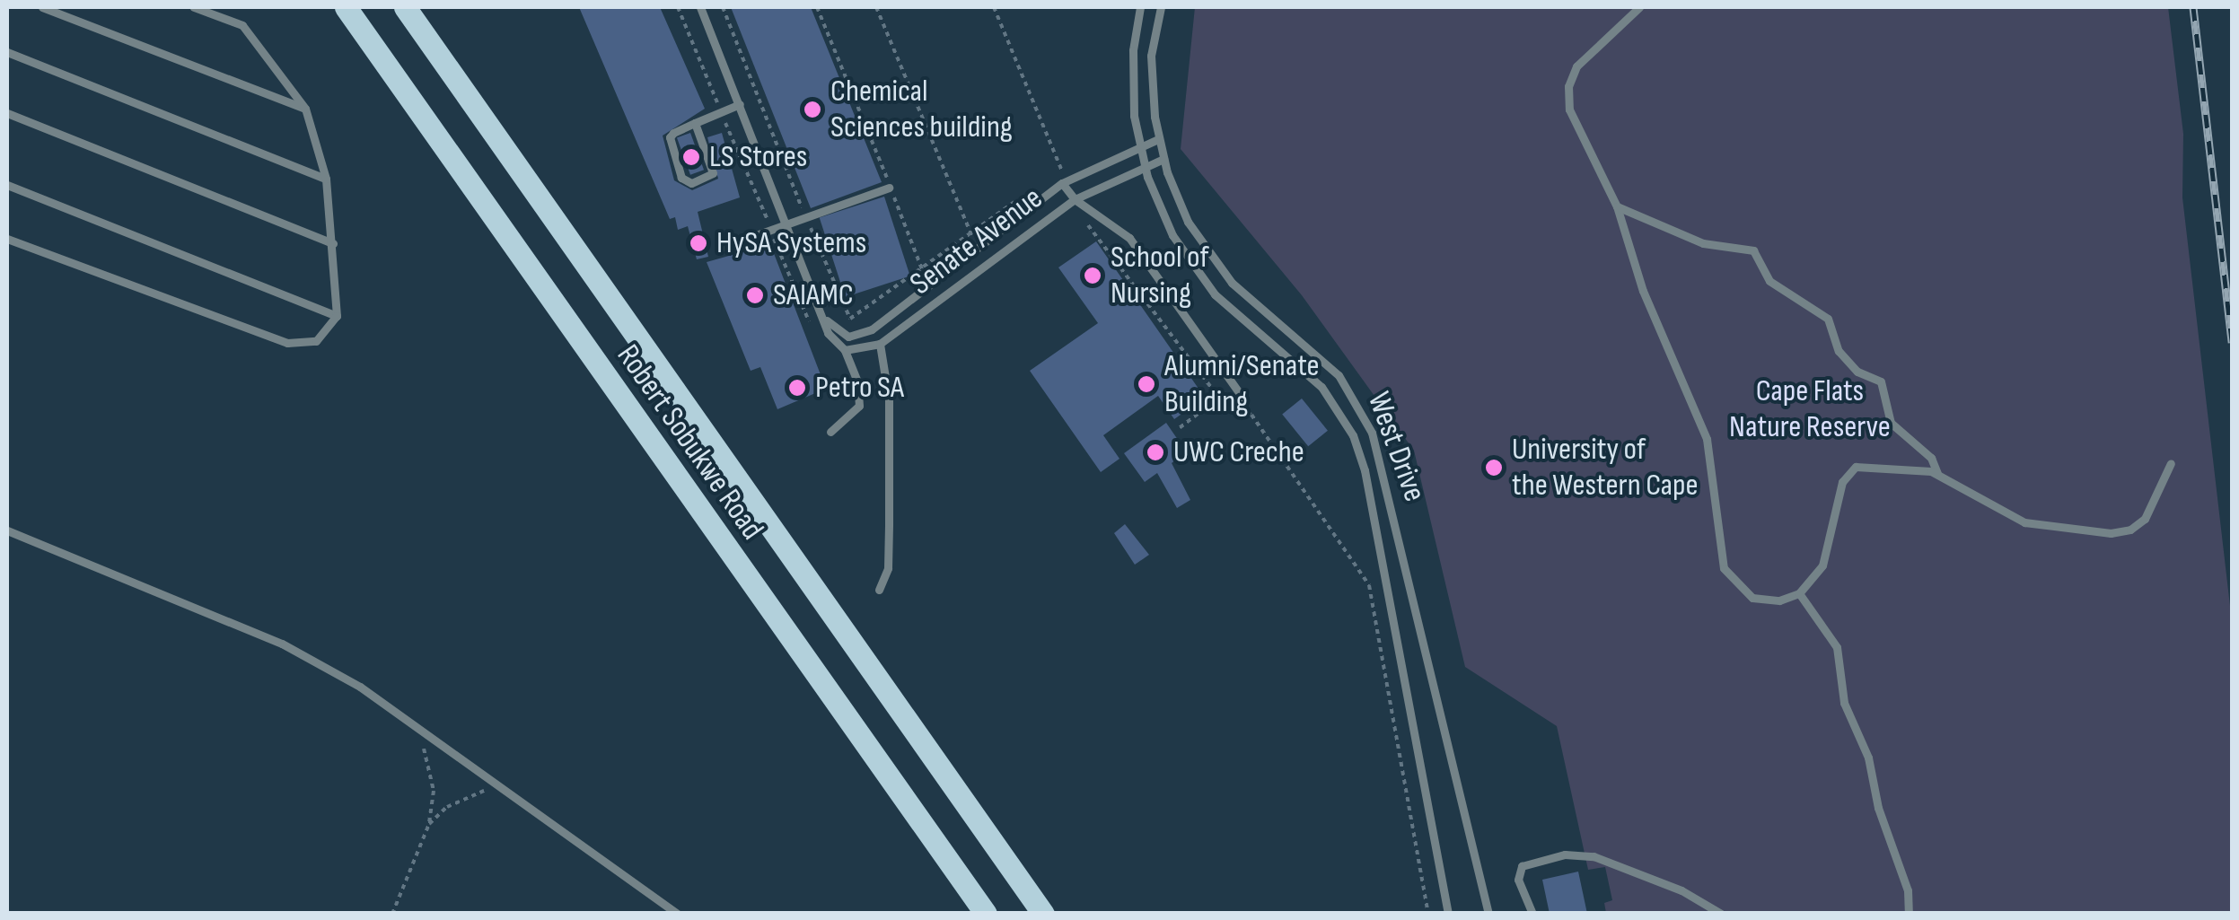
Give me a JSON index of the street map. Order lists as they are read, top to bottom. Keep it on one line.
{"streets":{"main road":["Robert Sobukwe Road"],"lane":["Senate Avenue","West Drive"]},"crossings":[["Senate Avenue","West Drive"]],"parks":["Cape Flats Nature Reserve"],"places":["Chemical Sciences building","LS Stores","HySA Systems","School of Nursing","SAIAMC","Alumni/Senate Building","Petro SA","UWC Creche","University of the Western Cape"]}
